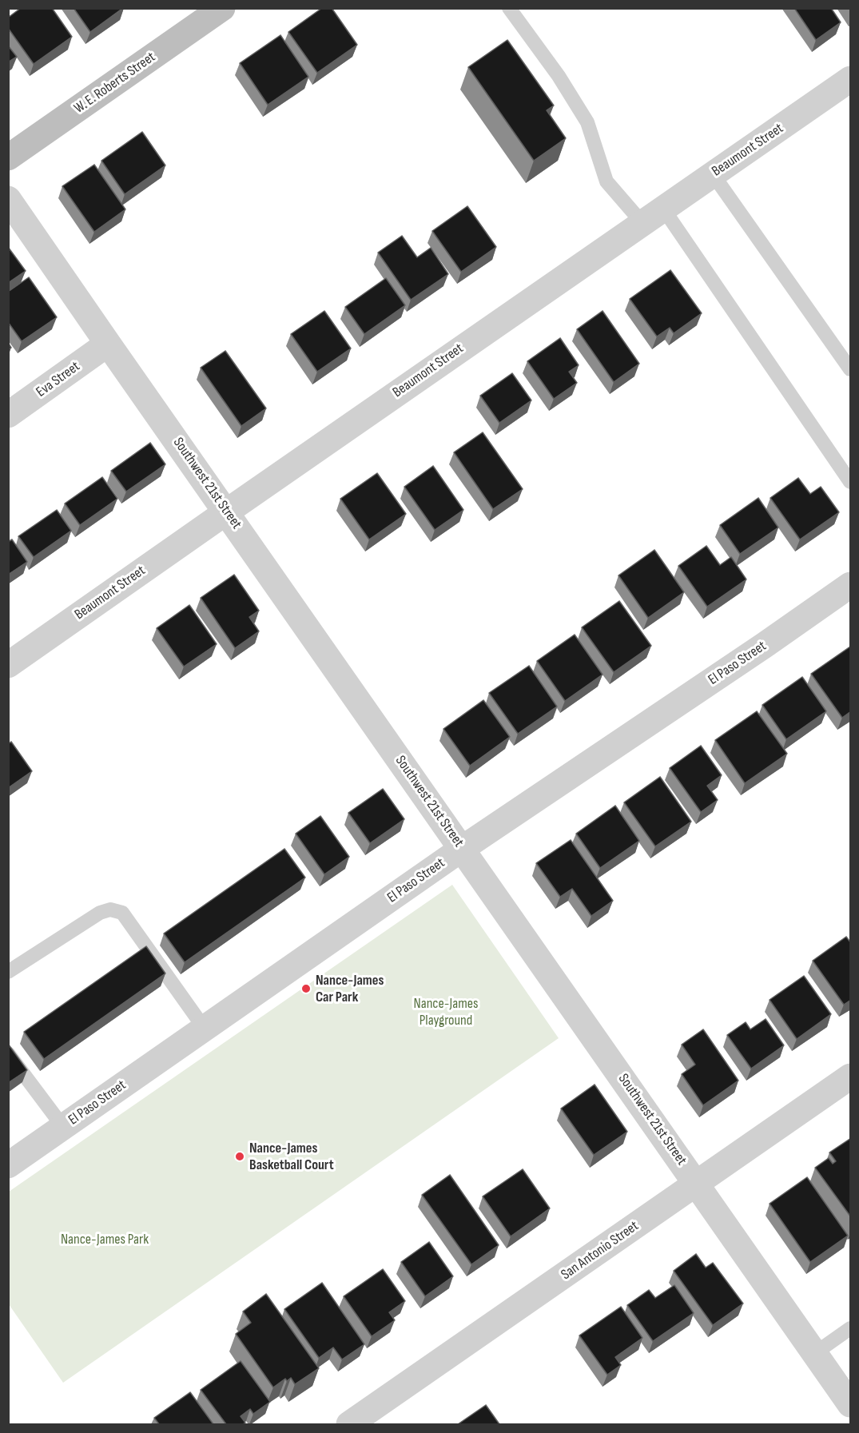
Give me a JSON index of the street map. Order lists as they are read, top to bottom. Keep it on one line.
{"streets":{"street":["W. E. Roberts Street","Beaumont Street","Eva Street","Southwest 21st Street","El Paso Street","San Antonio Street"]},"crossings":[["Beaumont Street","Southwest 21st Street"],["Eva Street","Southwest 21st Street"],["Southwest 21st Street","El Paso Street"],["Southwest 21st Street","San Antonio Street"]],"parks":["Nance-James Playground","Nance-James Park"],"places":["Nance-James Car Park","Nance-James Basketball Court"]}
